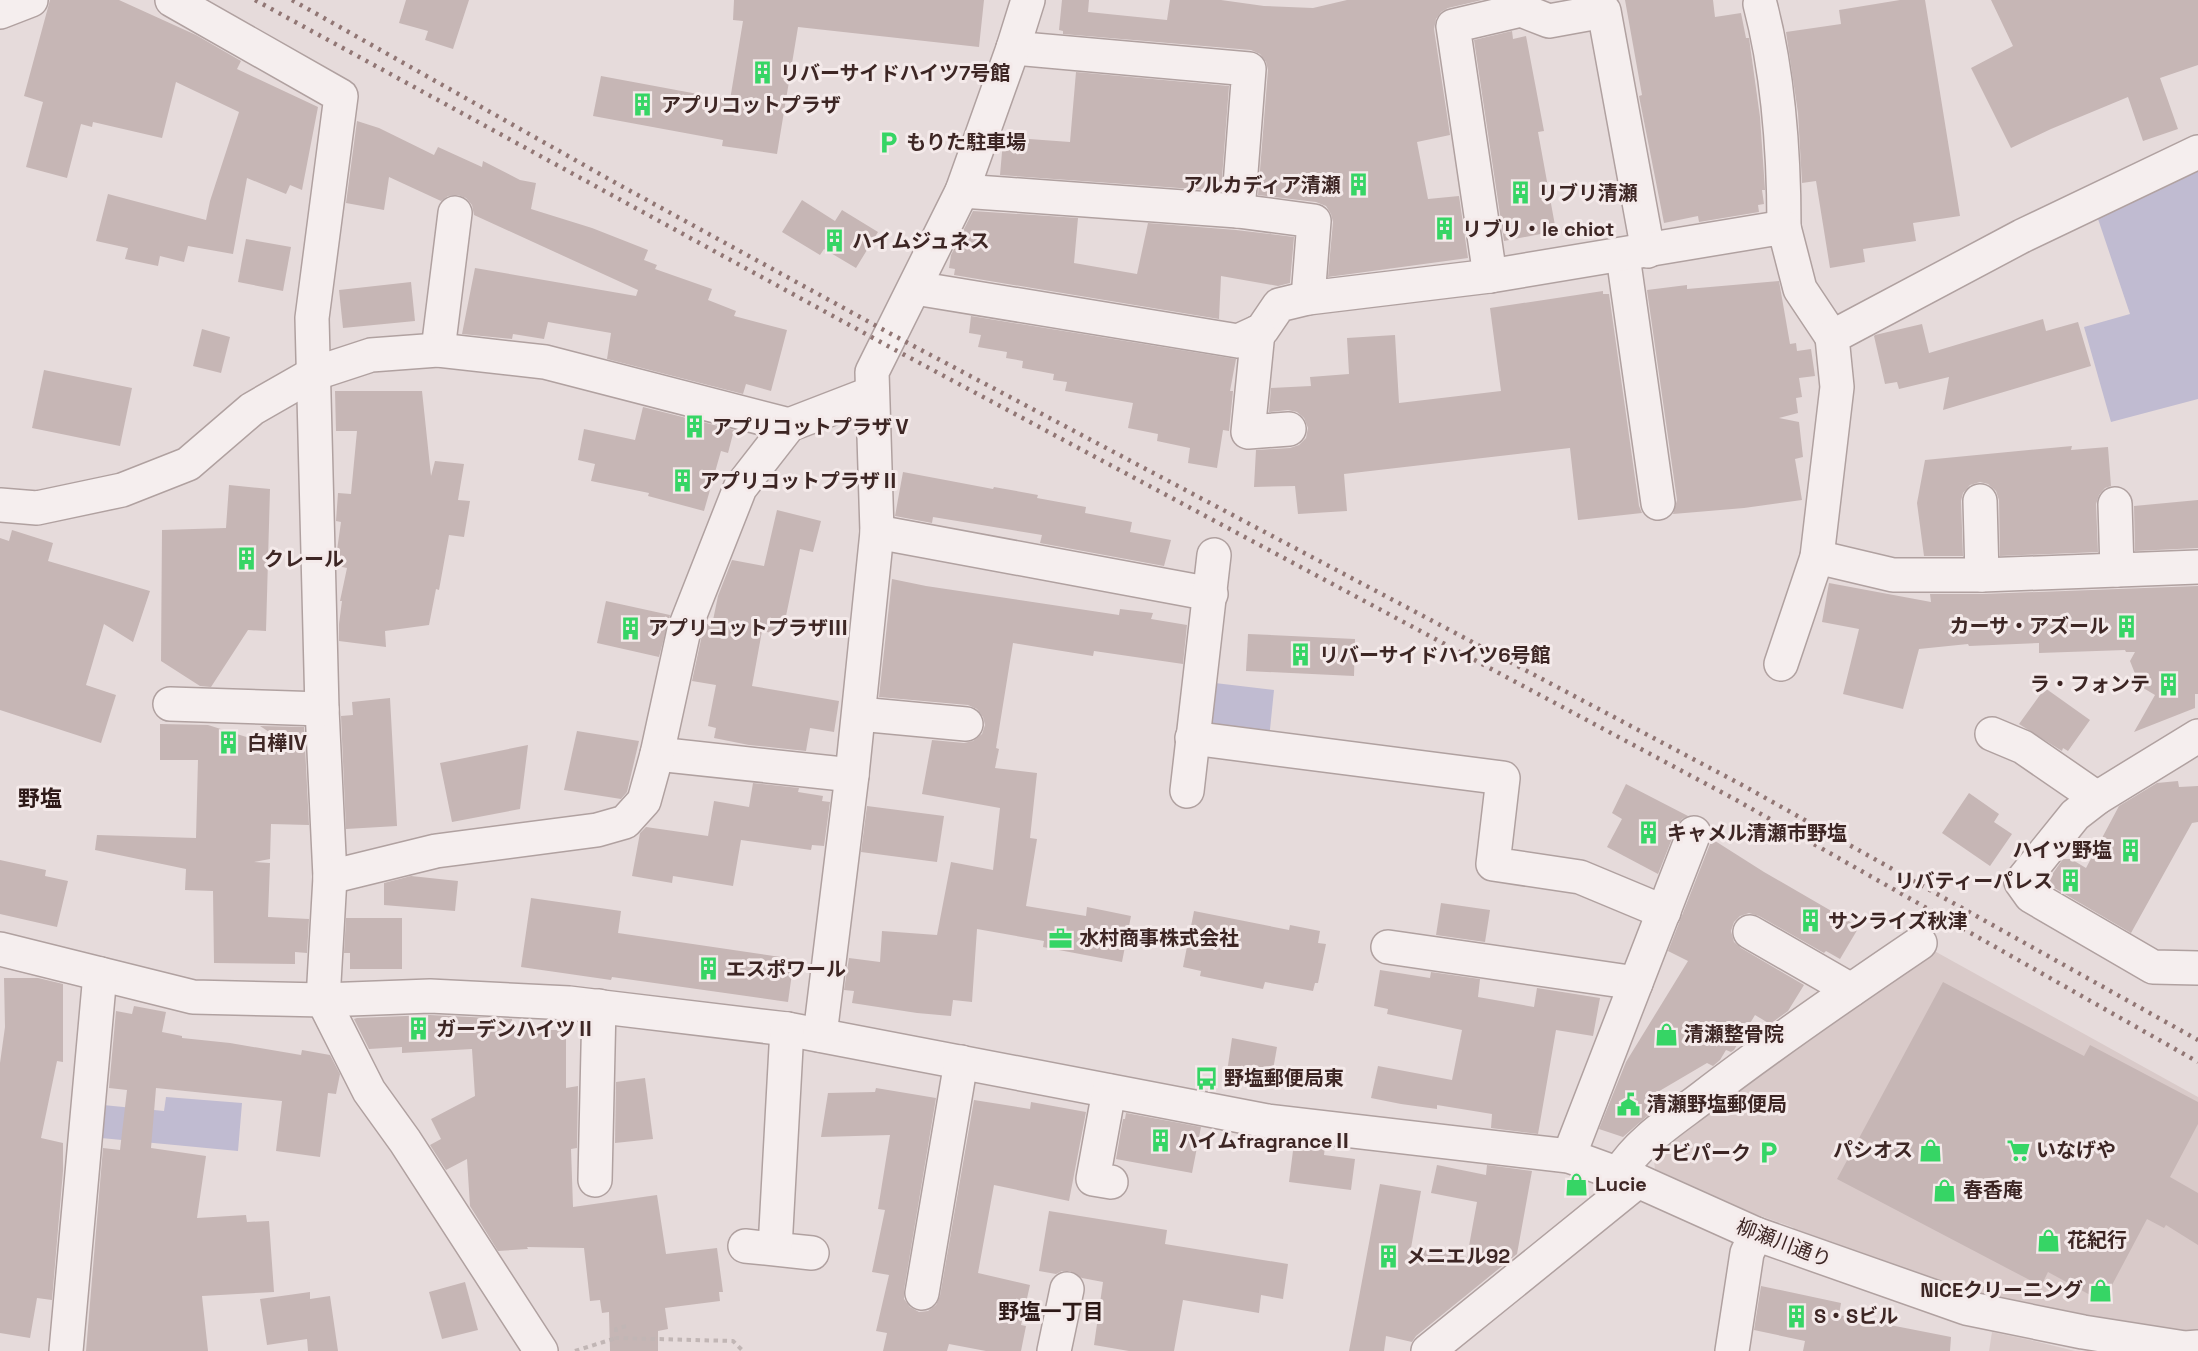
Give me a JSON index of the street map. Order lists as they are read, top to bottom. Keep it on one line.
{"streets":{"street":["柳瀬川通り"]},"districts":["野塩","野塩一丁目"],"places":{"building":["リバーサイドハイツ7号館","アプリコットプラザ","アルカディア清瀬","リブリ清瀬","リブリ・le chiot","ハイムジュネス","アプリコットプラザⅤ","アプリコットプラザⅡ","クレール","カーサ・アズール","アプリコットプラザⅢ","リバーサイドハイツ6号館","ラ・フォンテ","白樺Ⅳ","キャメル清瀬市野塩","ハイツ野塩","リバティーパレス","サンライズ秋津","エスポワール","ガーデンハイツⅡ","ハイムfragranceⅡ","メニエル92","S・Sビル"],"parking":["もりた駐車場","ナビパーク"],"office":["水村商事株式会社"],"shop":["清瀬整骨院","パシオス","Lucie","春香庵","花紀行","NICEクリーニング"],"bus stop":["野塩郵便局東"],"public building":["清瀬野塩郵便局"],"supermarket":["いなげや"]}}
